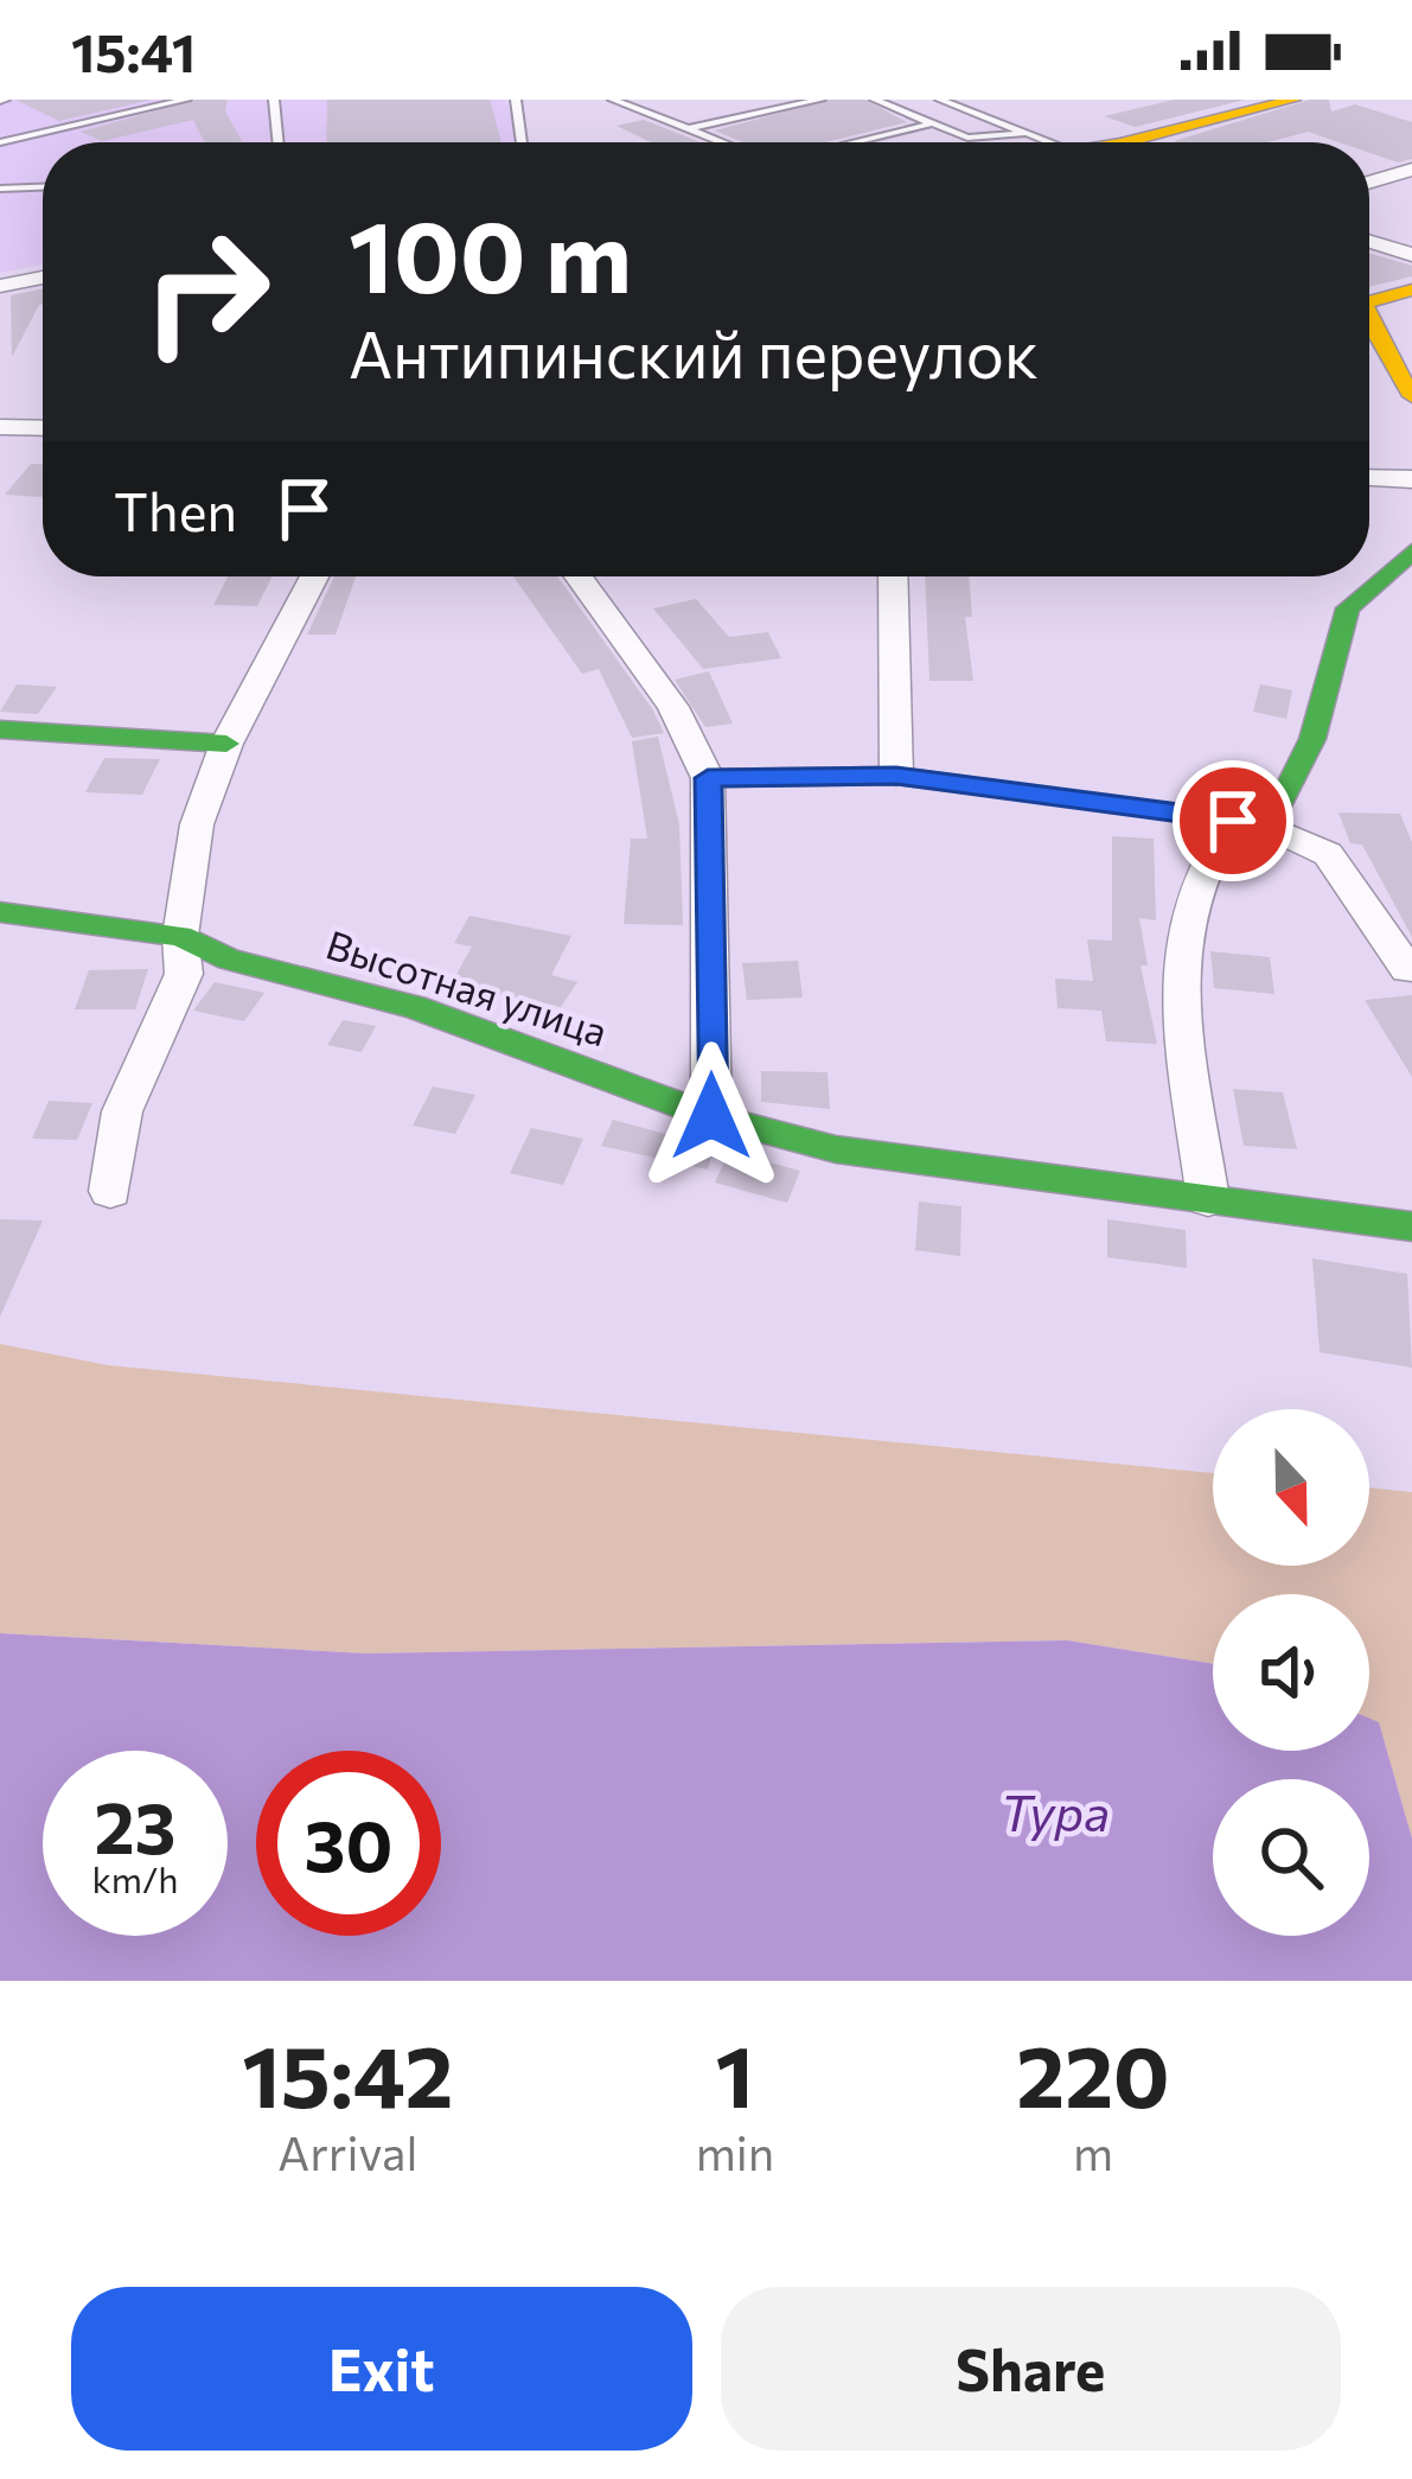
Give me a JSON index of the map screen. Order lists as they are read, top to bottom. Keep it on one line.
{"streets":{"street":["Высотная улица"]},"water":["Тура"],"north":"bottom","page":{"status":"15:41","turn":["100 m","Антипинский переулок"],"then":"Then","speed":"23 km/h","limit":"30","eta":["15:42","Arrival","1","min","220","m"],"buttons":["Exit","Share"]}}
